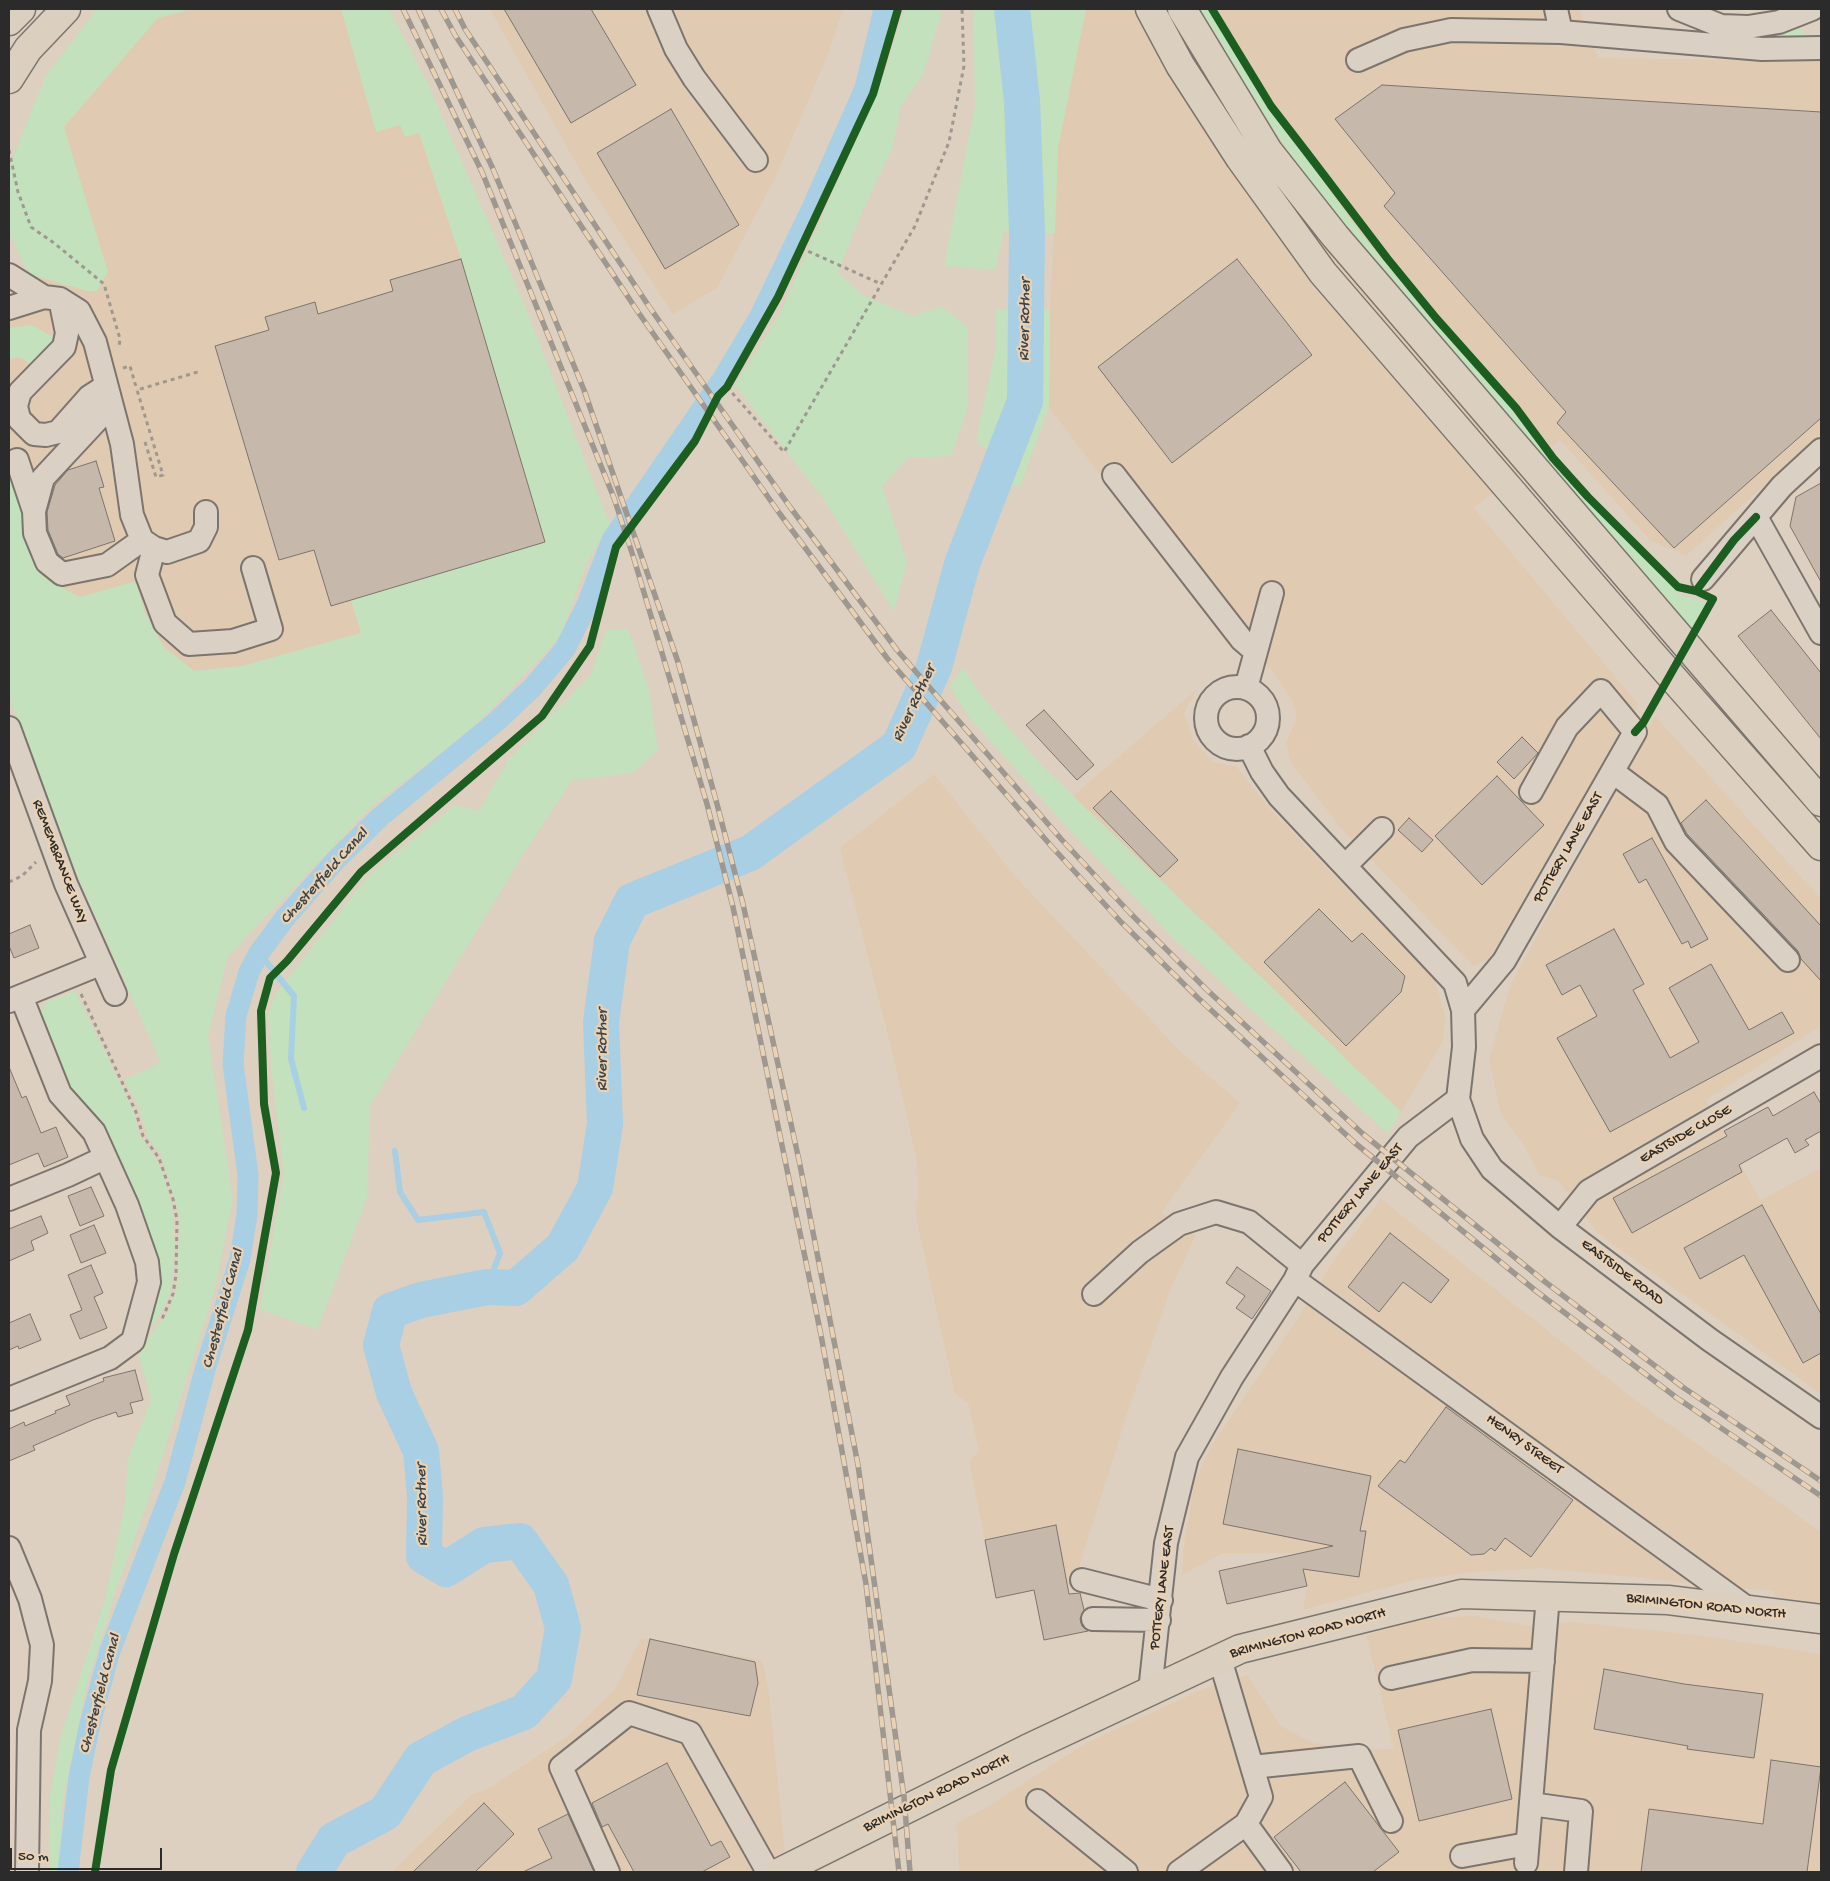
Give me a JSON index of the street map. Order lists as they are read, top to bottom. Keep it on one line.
{"streets":{"main road":["BRIMINGTON ROAD NORTH"],"street":["POTTERY LANE EAST","REMEMBRANCE WAY","EASTSIDE CLOSE","EASTSIDE ROAD","HENRY STREET"]},"crossings":[["POTTERY LANE EAST","EASTSIDE ROAD"],["POTTERY LANE EAST","HENRY STREET"],["POTTERY LANE EAST","BRIMINGTON ROAD NORTH"],["EASTSIDE CLOSE","EASTSIDE ROAD"],["HENRY STREET","BRIMINGTON ROAD NORTH"]],"water":["River Rother","Chesterfield Canal"],"scale_bar":"50 m"}
